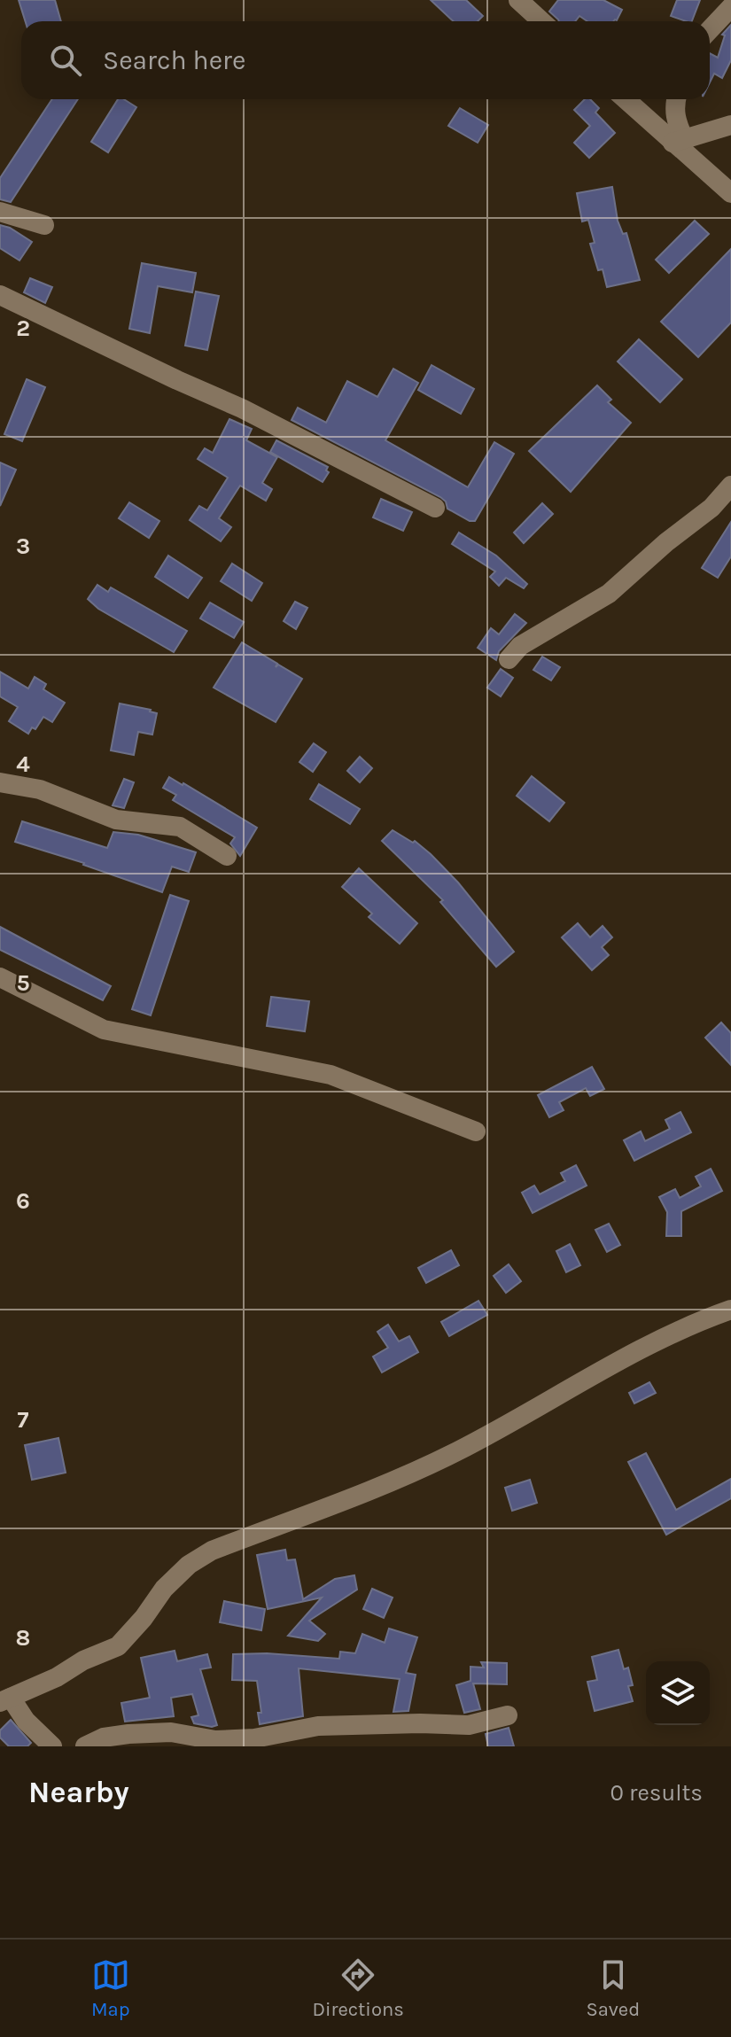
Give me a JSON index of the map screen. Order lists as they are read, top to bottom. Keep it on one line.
{"page":{"search":"Search here","heading":["Nearby","0 results"],"nav":["Map","Directions","Saved"]},"grid":{"rows":["2","3","4","5","6","7","8"]}}
